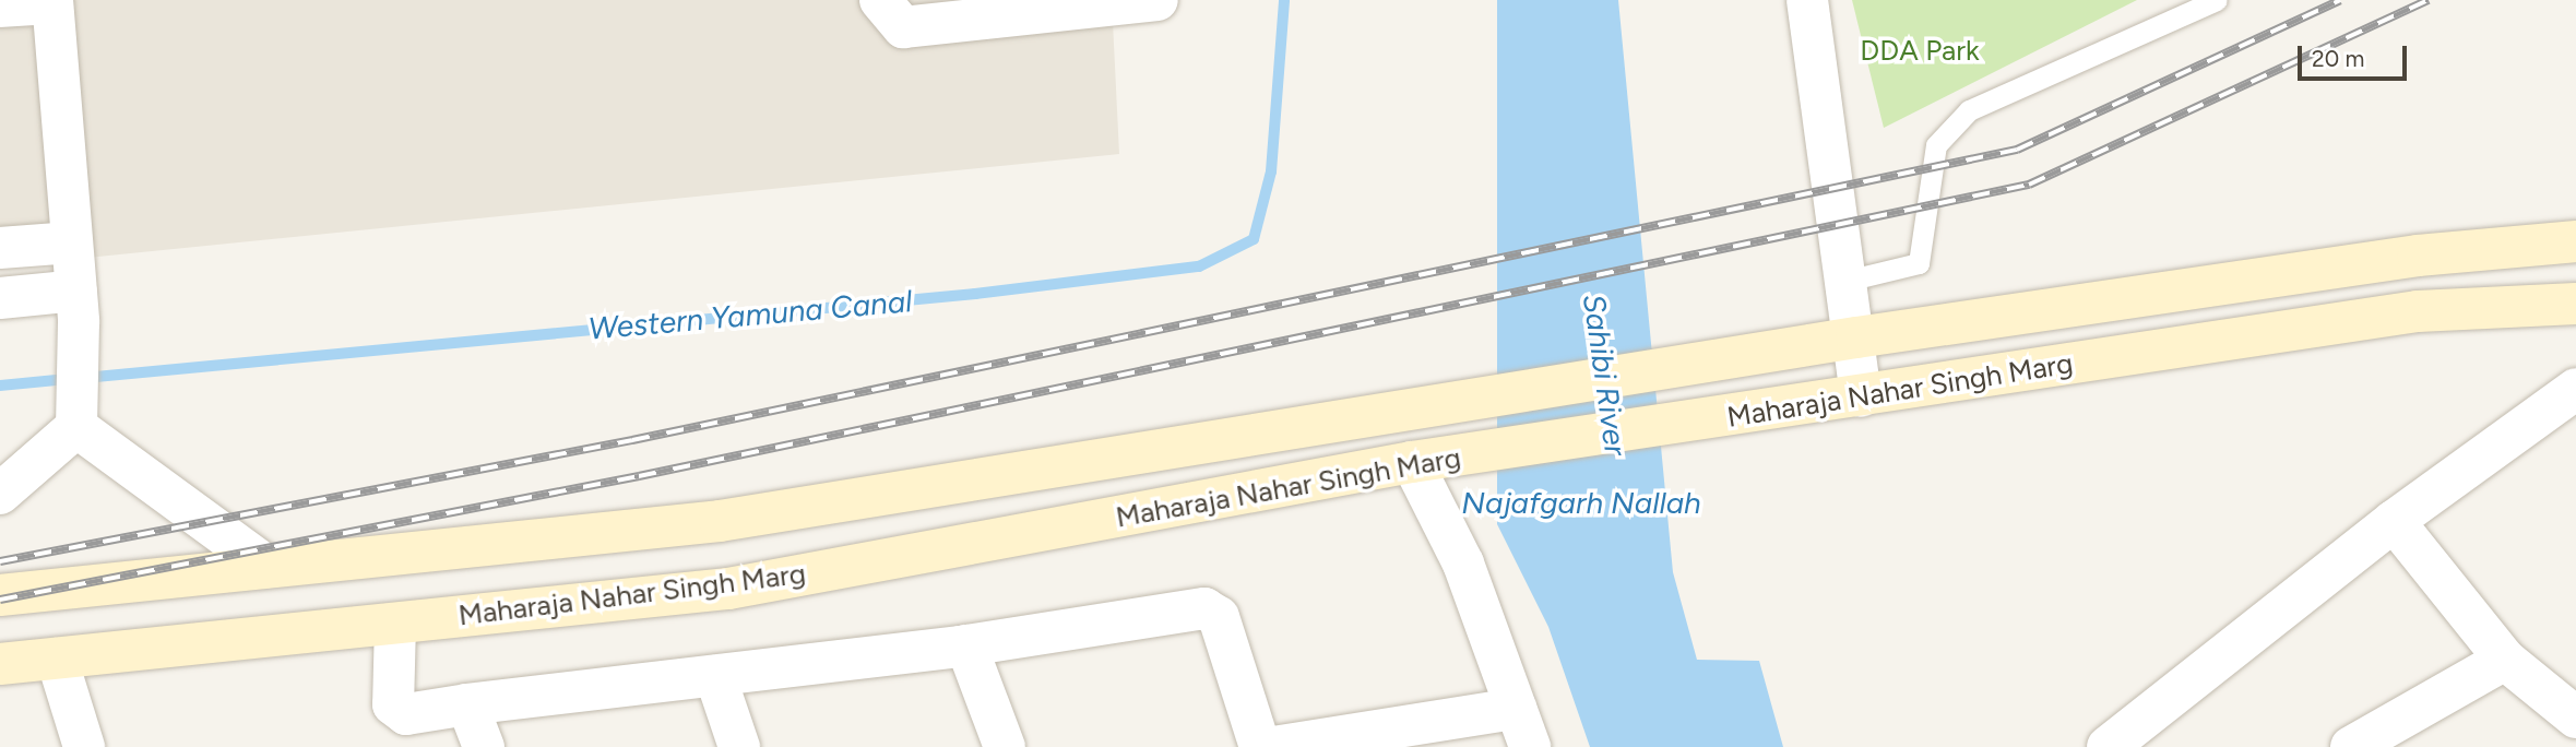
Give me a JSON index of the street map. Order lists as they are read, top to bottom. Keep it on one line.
{"streets":{"main road":["Maharaja Nahar Singh Marg"]},"water":["Western Yamuna Canal","Sahibi River","Najafgarh Nallah"],"parks":["DDA Park"],"scale_bar":"20 m"}
